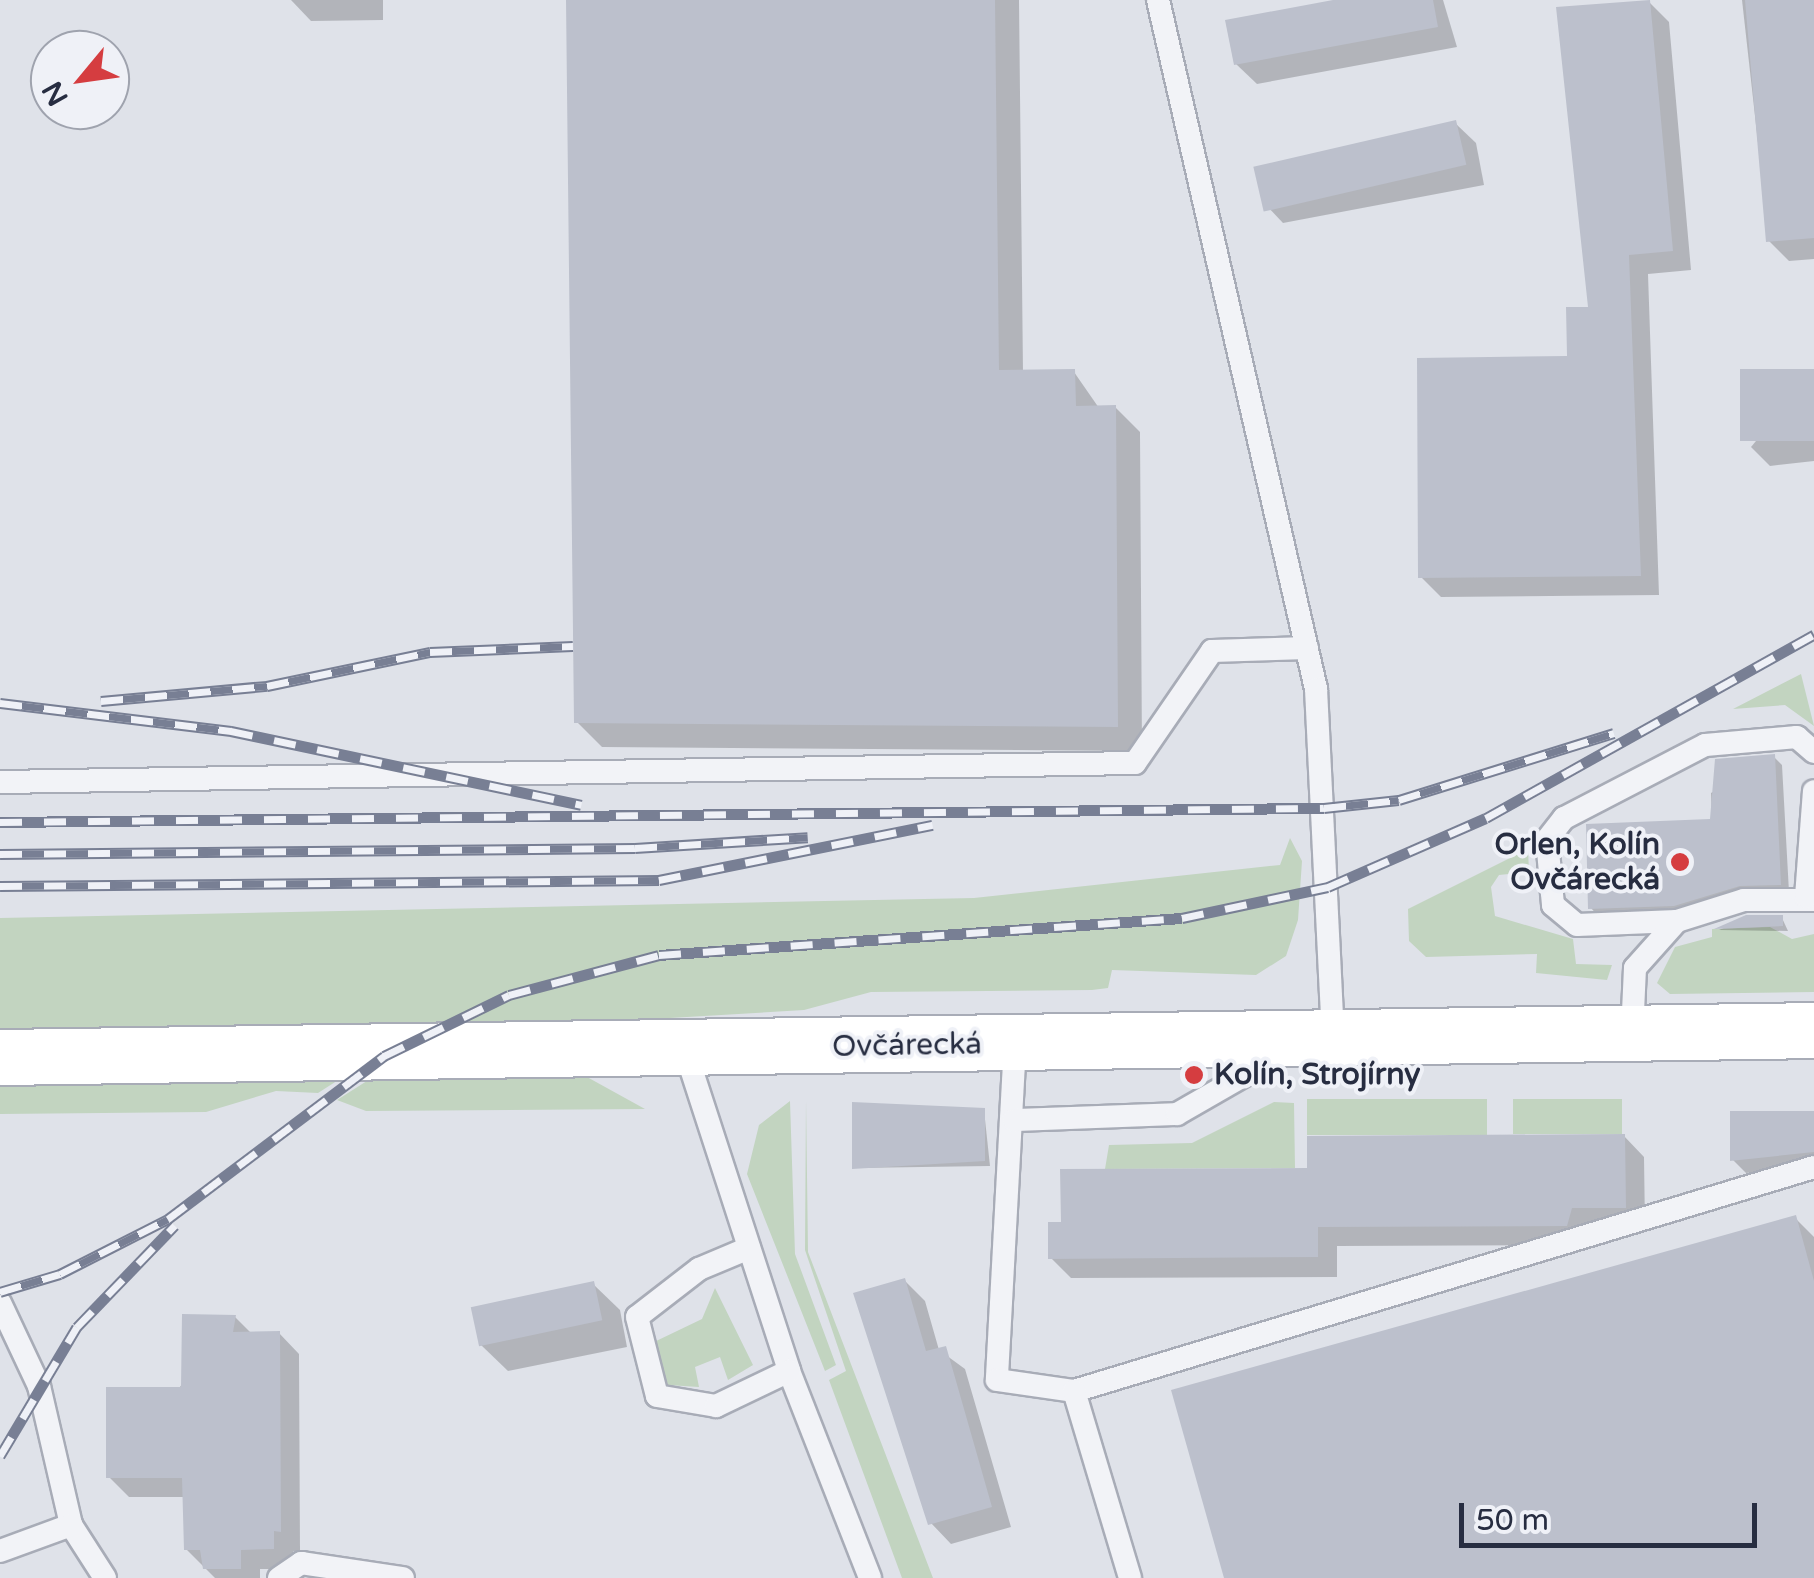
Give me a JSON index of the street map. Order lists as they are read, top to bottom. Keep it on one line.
{"streets":{"main road":["Ovčárecká"]},"places":["Orlen, Kolín Ovčárecká","Kolín, Strojírny"],"scale_bar":"50 m","north":"bottom left"}
